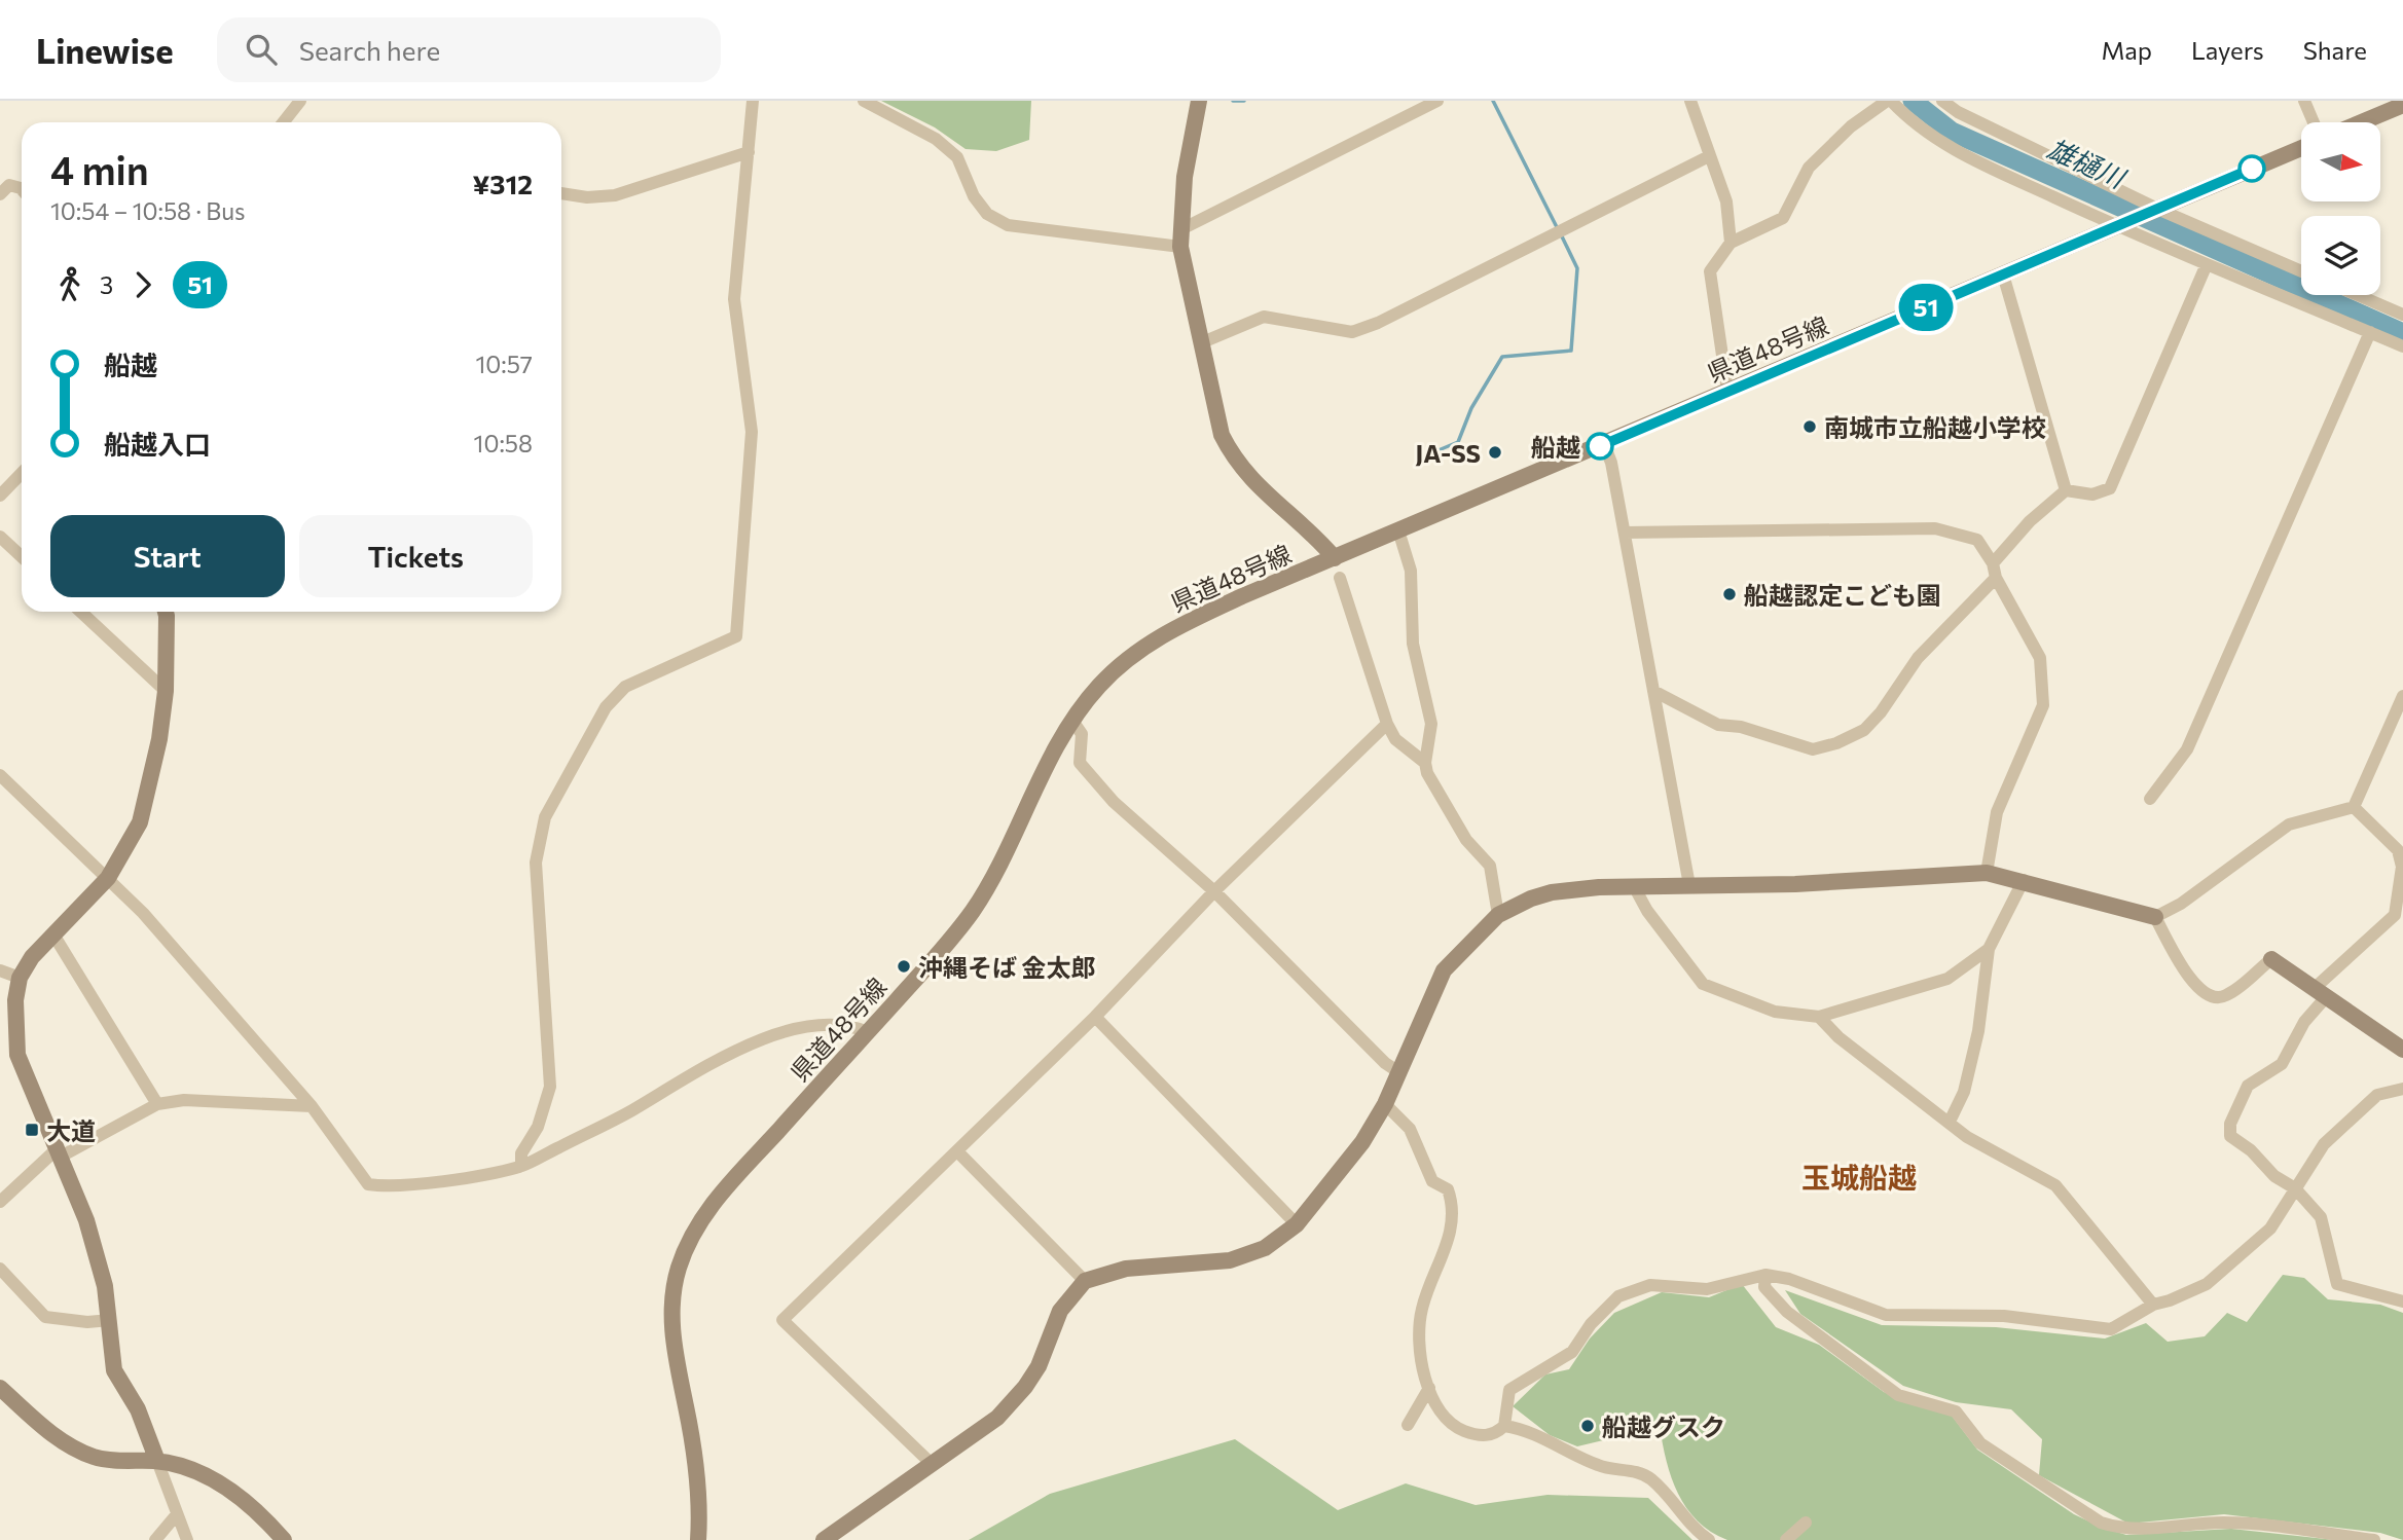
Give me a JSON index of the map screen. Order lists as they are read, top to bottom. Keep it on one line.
{"streets":{"street":["県道48号線"]},"districts":["玉城船越"],"water":["雄樋川"],"places":{"other":["南城市立船越小学校","船越","JA-SS","船越認定こども園","沖縄そば 金太郎","船越グスク"],"transit":["大道"]},"lines":["bus line 51"],"north":"right","page":{"header":"Linewise","search":"Search here","nav":["Map","Layers","Share"],"on_map":"51","heading":["4 min","10:54 – 10:58 · Bus","¥312"],"legs":["3","51"],"list":[{"name":"船越","value":"10:57"},{"name":"船越入口","value":"10:58"}],"buttons":["Start","Tickets"]}}
